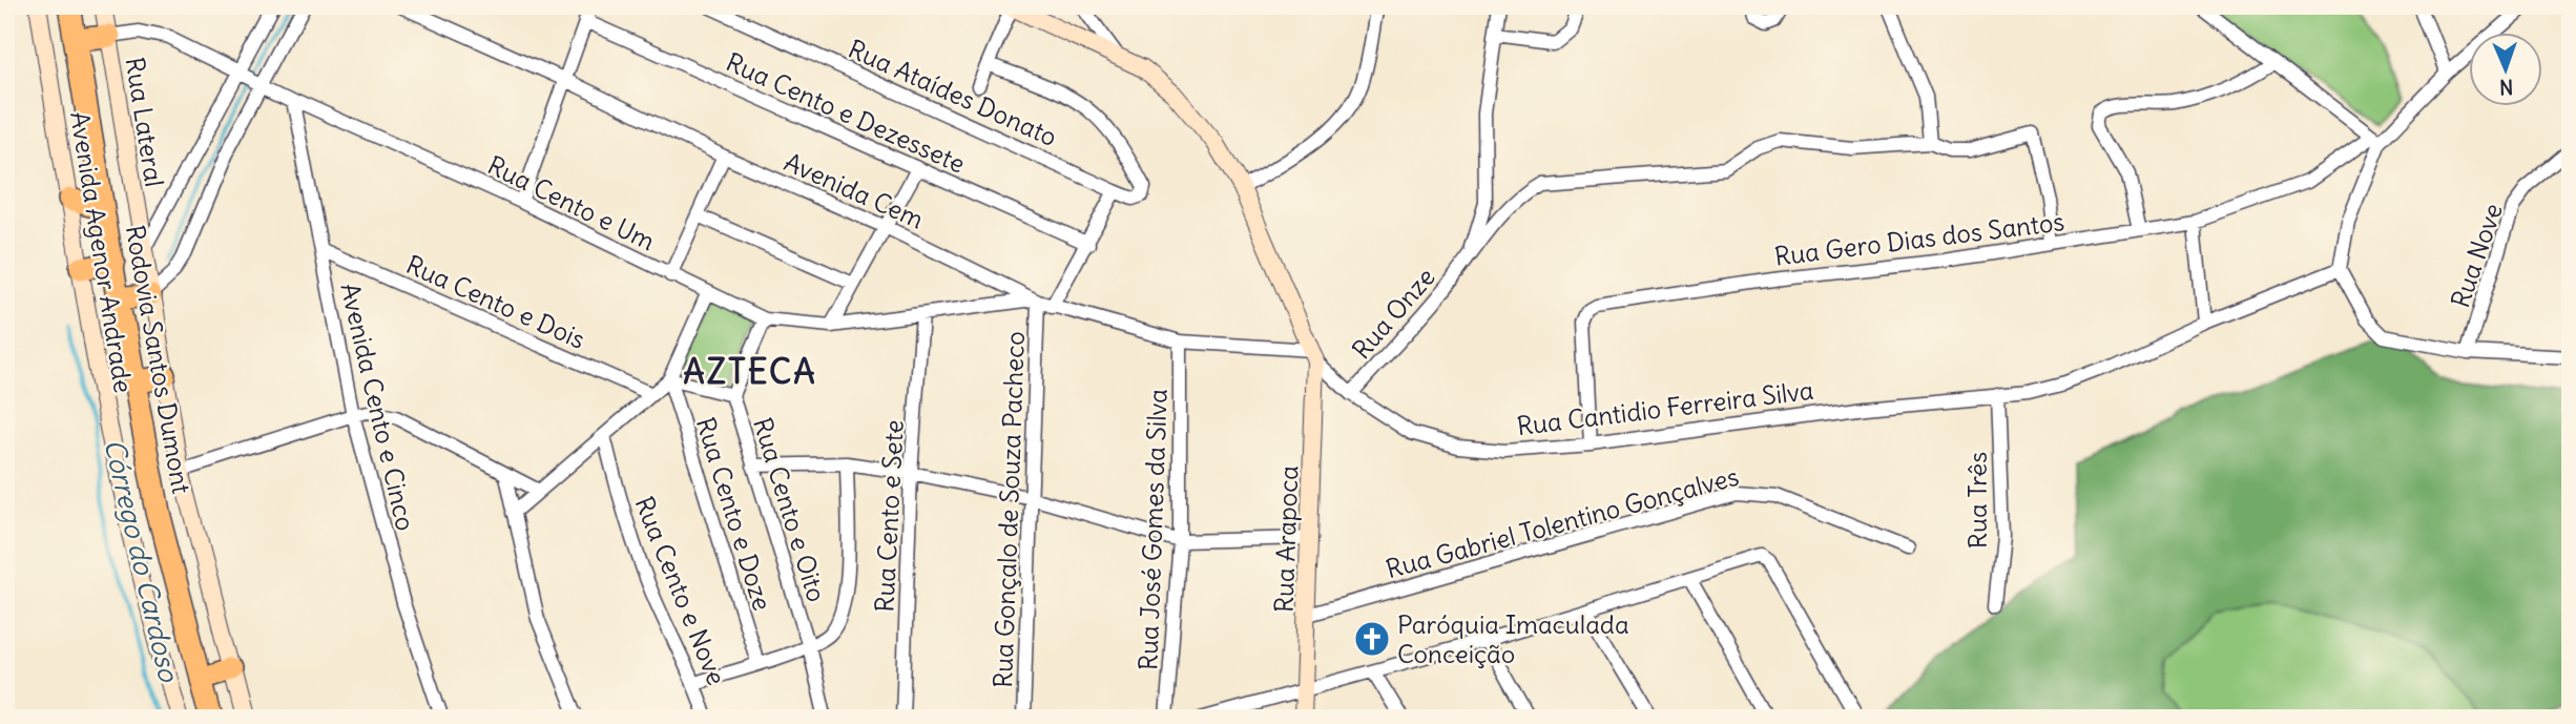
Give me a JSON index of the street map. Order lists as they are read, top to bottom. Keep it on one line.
{"streets":{"highway":["Rodovia Santos Dumont"],"street":["Rua Ataídes Donato","Rua Cento e Dezessete","Rua Lateral","Avenida Cem","Rua Cento e Um","Rua Gero Dias dos Santos","Avenida Agenor Andrade","Rua Nove","Rua Cento e Dois","Rua Onze","Avenida Cento e Cinco","Rua Cantidio Ferreira Silva","Rua Três","Rua Cento e Oito","Rua Gonçalo de Souza Pacheco","Rua Cento e Doze","Rua Cento e Sete","Rua Gabriel Tolentino Gonçalves","Rua José Gomes da Silva","Rua Arapoca","Rua Cento e Nove"]},"crossings":[["Rua Lateral","Rua Cento e Um"],["Avenida Cem","Rua Cento e Um"],["Avenida Cem","Rua Cantidio Ferreira Silva"],["Avenida Cem","Rua Gonçalo de Souza Pacheco"],["Avenida Cem","Rua José Gomes da Silva"],["Avenida Cem","Rua Arapoca"],["Rua Cento e Um","Avenida Cento e Cinco"],["Rua Cento e Um","Rua Cento e Oito"],["Rua Cento e Um","Rua Gonçalo de Souza Pacheco"],["Rua Cento e Um","Rua Cento e Sete"],["Rua Gero Dias dos Santos","Rua Onze"],["Rua Gero Dias dos Santos","Rua Cantidio Ferreira Silva"],["Rua Cento e Dois","Avenida Cento e Cinco"],["Rua Onze","Rua Cantidio Ferreira Silva"],["Rua Cantidio Ferreira Silva","Rua Três"],["Rua Cantidio Ferreira Silva","Rua Arapoca"],["Rua Gabriel Tolentino Gonçalves","Rua Arapoca"]],"districts":["AZTECA"],"water":["Córrego do Cardoso"],"places":{"church":["Paróquia Imaculada Conceição"]},"north":"bottom"}
